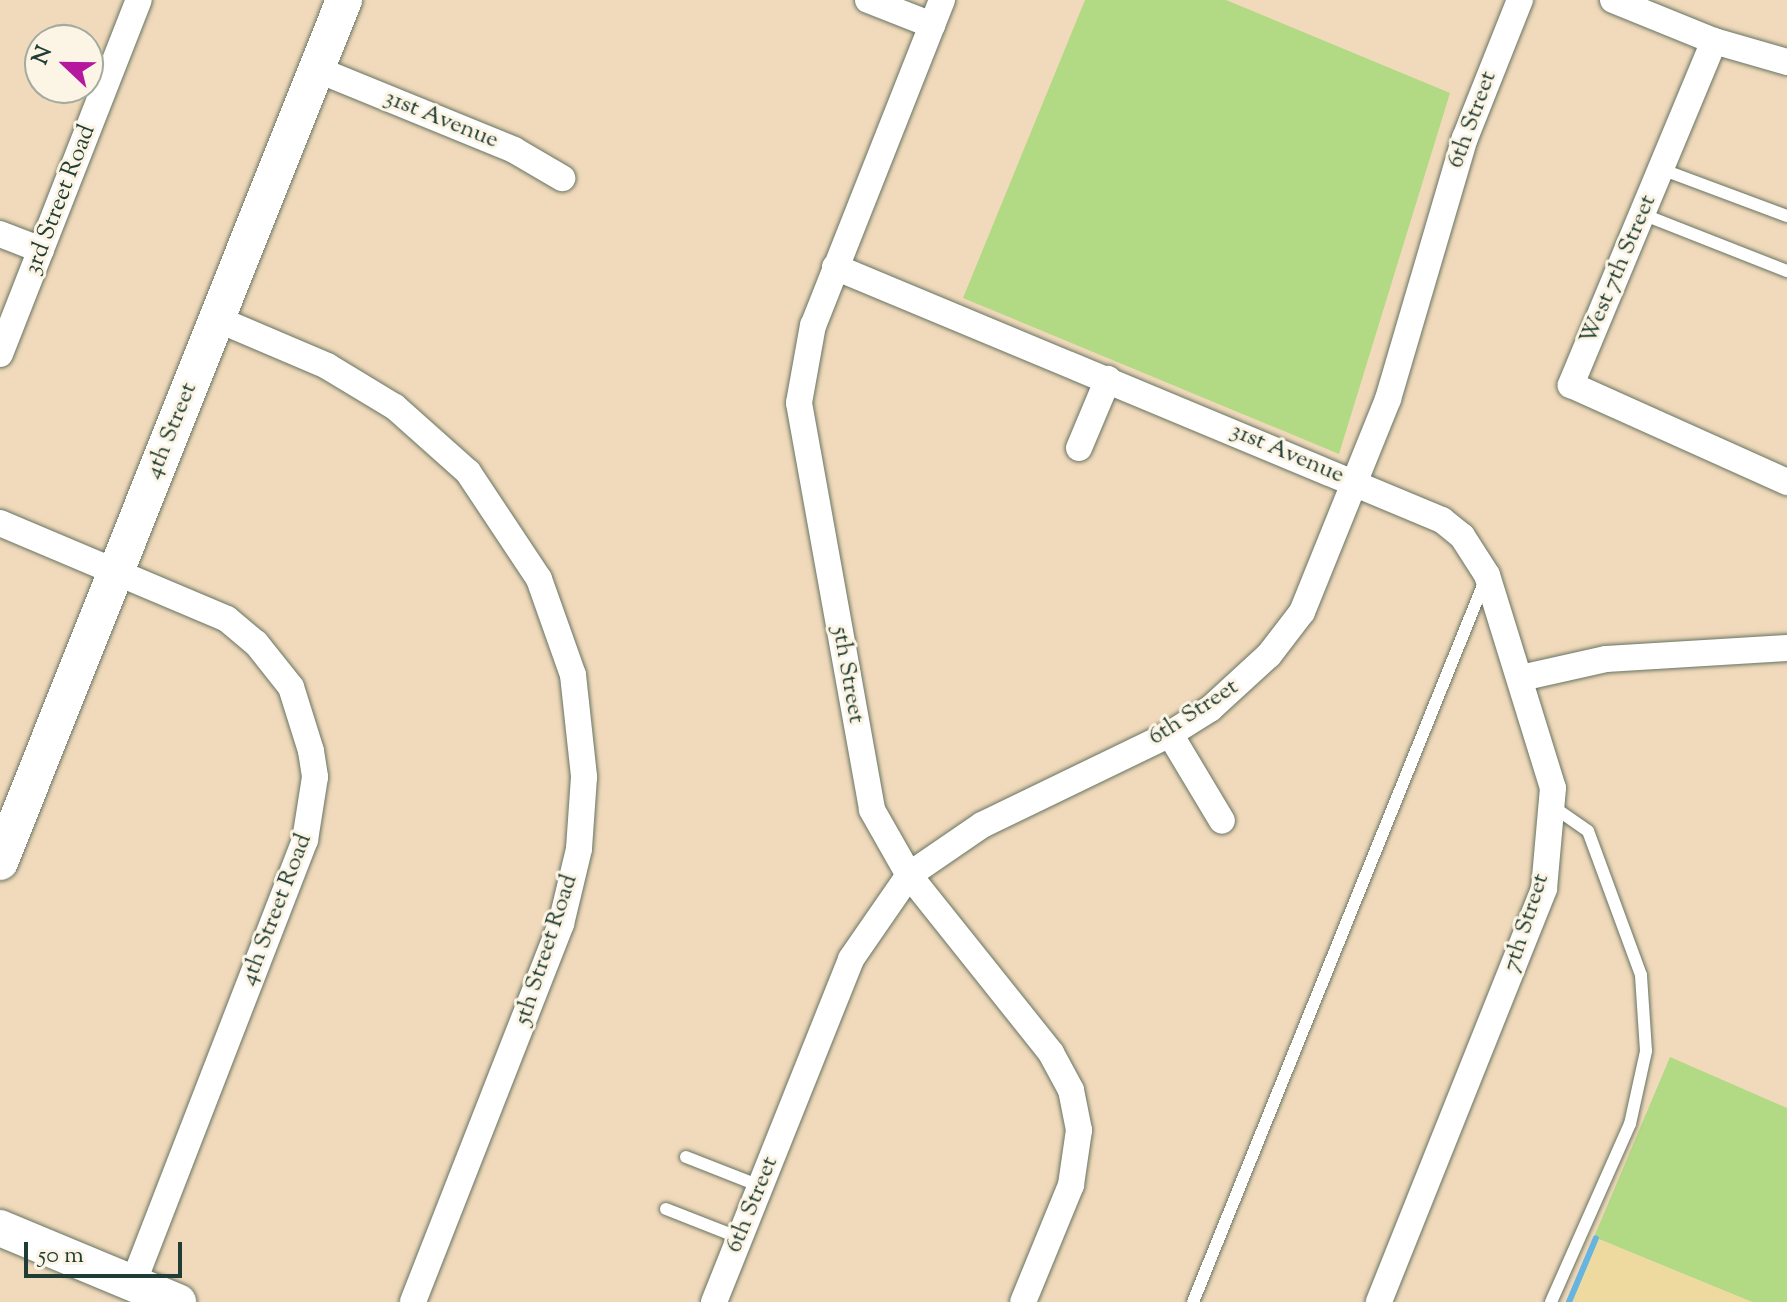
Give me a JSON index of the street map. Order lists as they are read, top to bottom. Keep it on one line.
{"streets":{"main road":["4th Street"],"street":["31st Avenue","6th Street","3rd Street Road","West 7th Street","5th Street","4th Street Road","7th Street","5th Street Road"]},"crossings":[["31st Avenue","6th Street"],["31st Avenue","4th Street"],["31st Avenue","5th Street"],["31st Avenue","7th Street"],["6th Street","5th Street"],["4th Street","4th Street Road"],["4th Street","5th Street Road"]],"scale_bar":"50 m","north":"left"}
